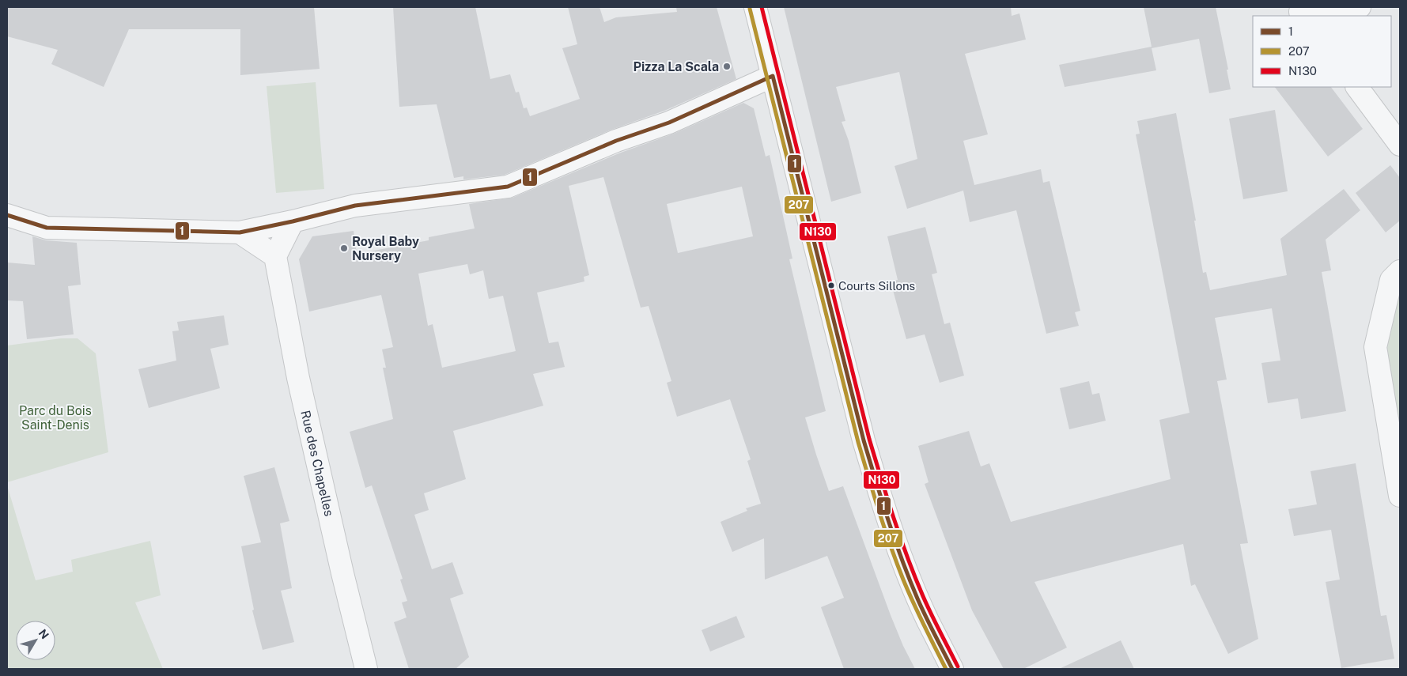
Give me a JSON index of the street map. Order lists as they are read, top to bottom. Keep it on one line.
{"streets":{"street":["Rue des Chapelles"]},"parks":["Parc du Bois Saint-Denis"],"places":["Pizza La Scala","Royal Baby Nursery","Courts Sillons"],"lines":["transit line N130","transit line 207","transit line 1"],"legend":["1","207","N130"],"north":"top right"}
